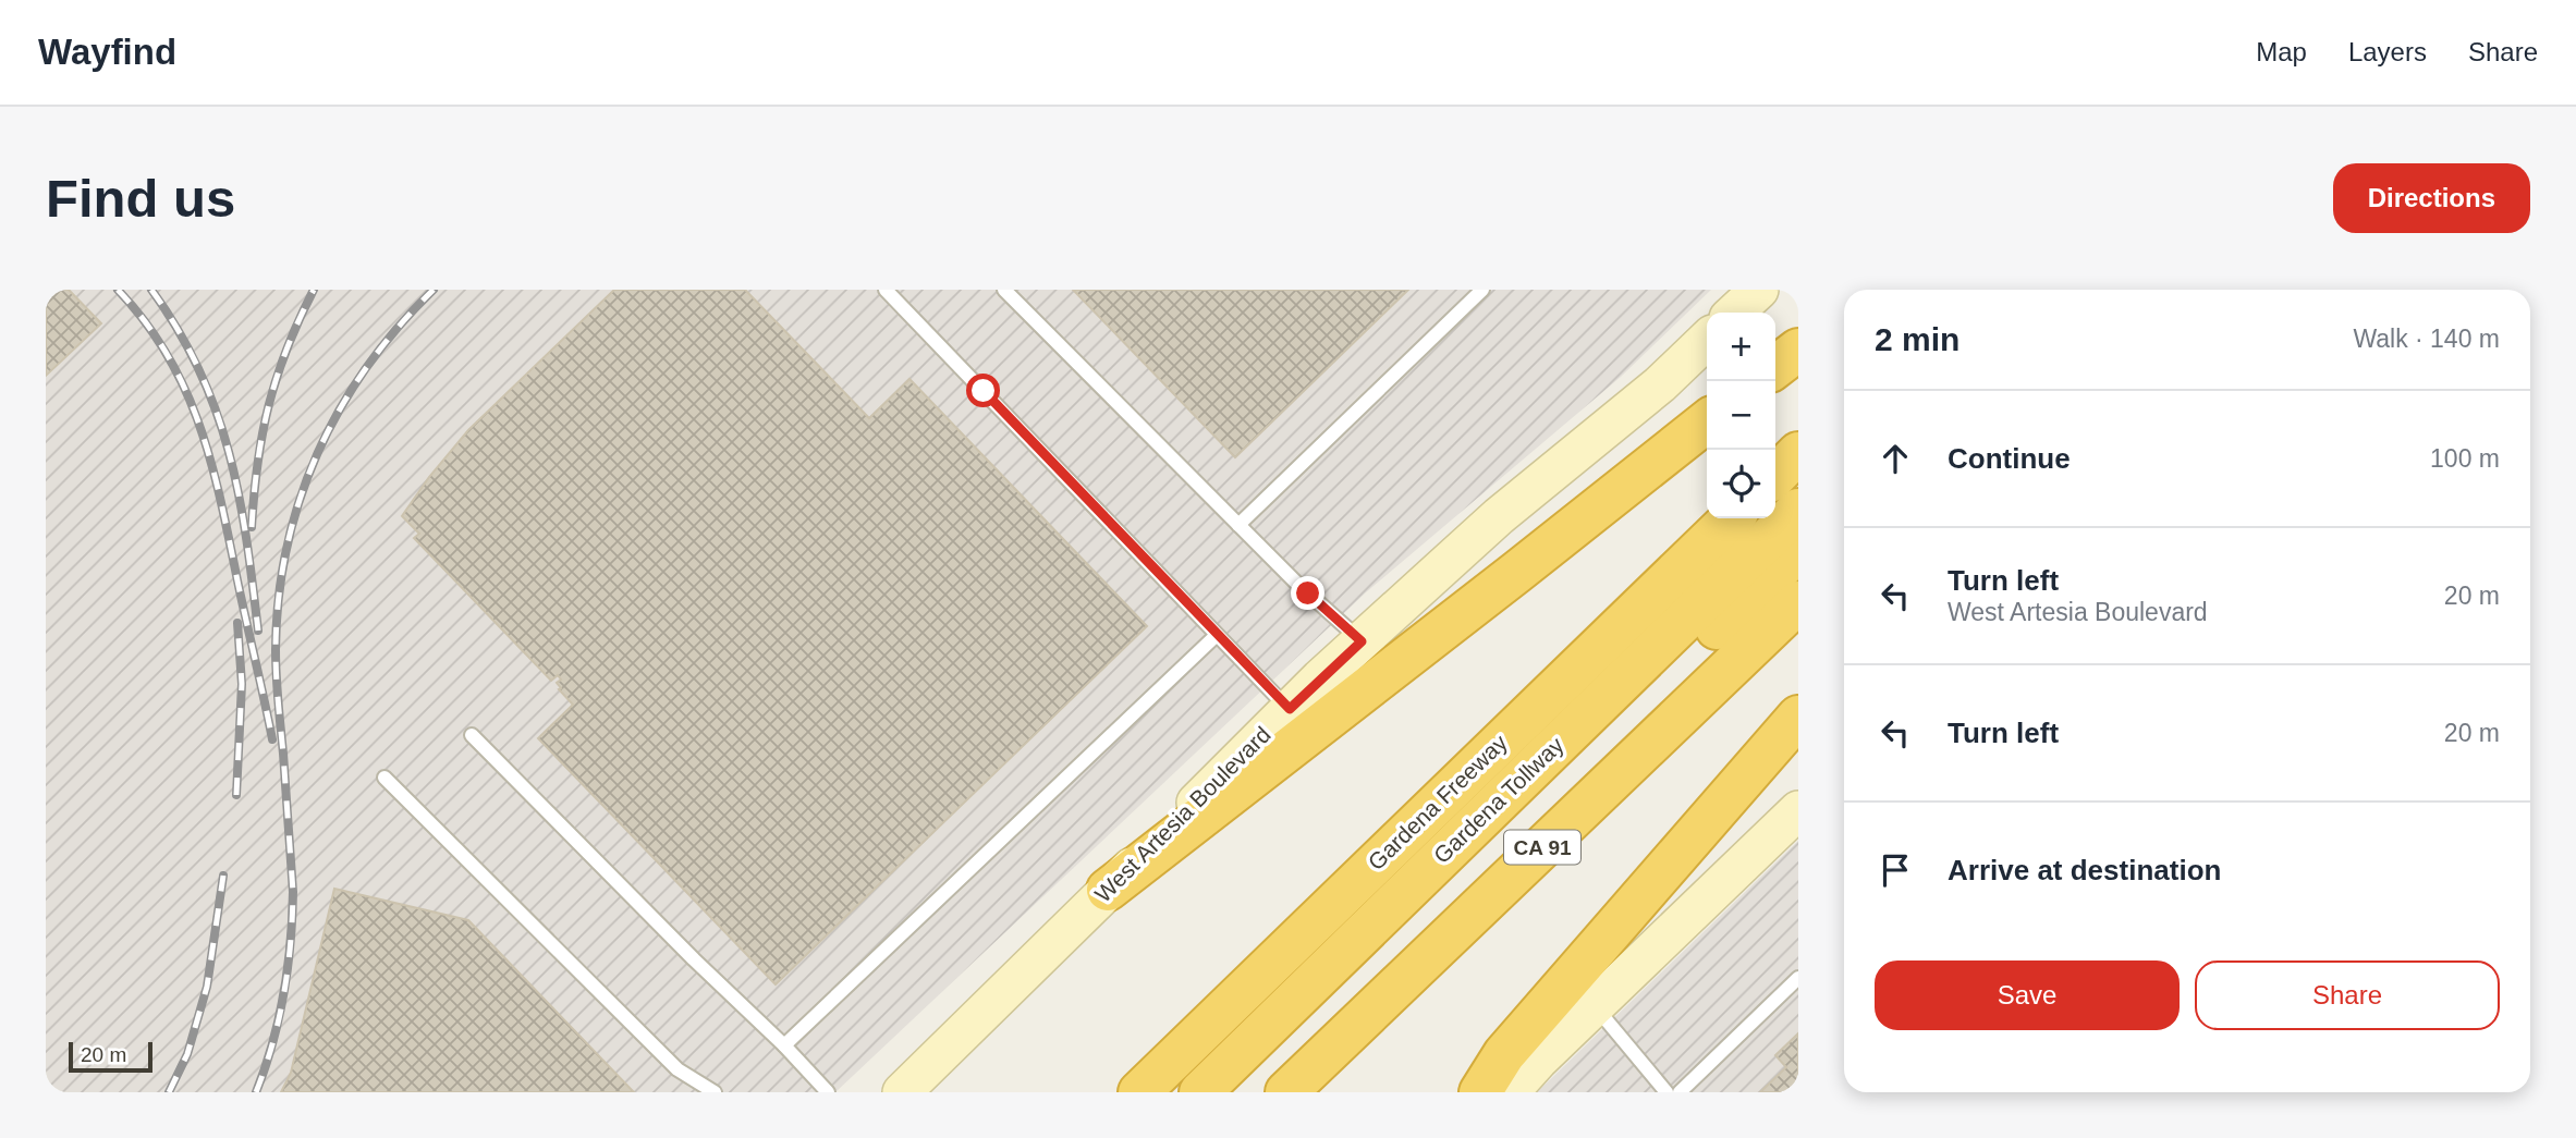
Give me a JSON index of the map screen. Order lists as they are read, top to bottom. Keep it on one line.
{"streets":{"highway":["Gardena Tollway","Gardena Freeway","CA 91"],"main road":["West Artesia Boulevard"]},"scale_bar":"20 m","page":{"header":"Wayfind","nav":["Map","Layers","Share"],"buttons":["Directions",["Save","Share"]],"title":"Find us","heading":["2 min","Walk · 140 m"],"map_buttons":["+","−"],"list":[["Continue","100 m"],["Turn left","West Artesia Boulevard","20 m"],["Turn left","20 m"],"Arrive at destination"],"scale":"20 m"}}
